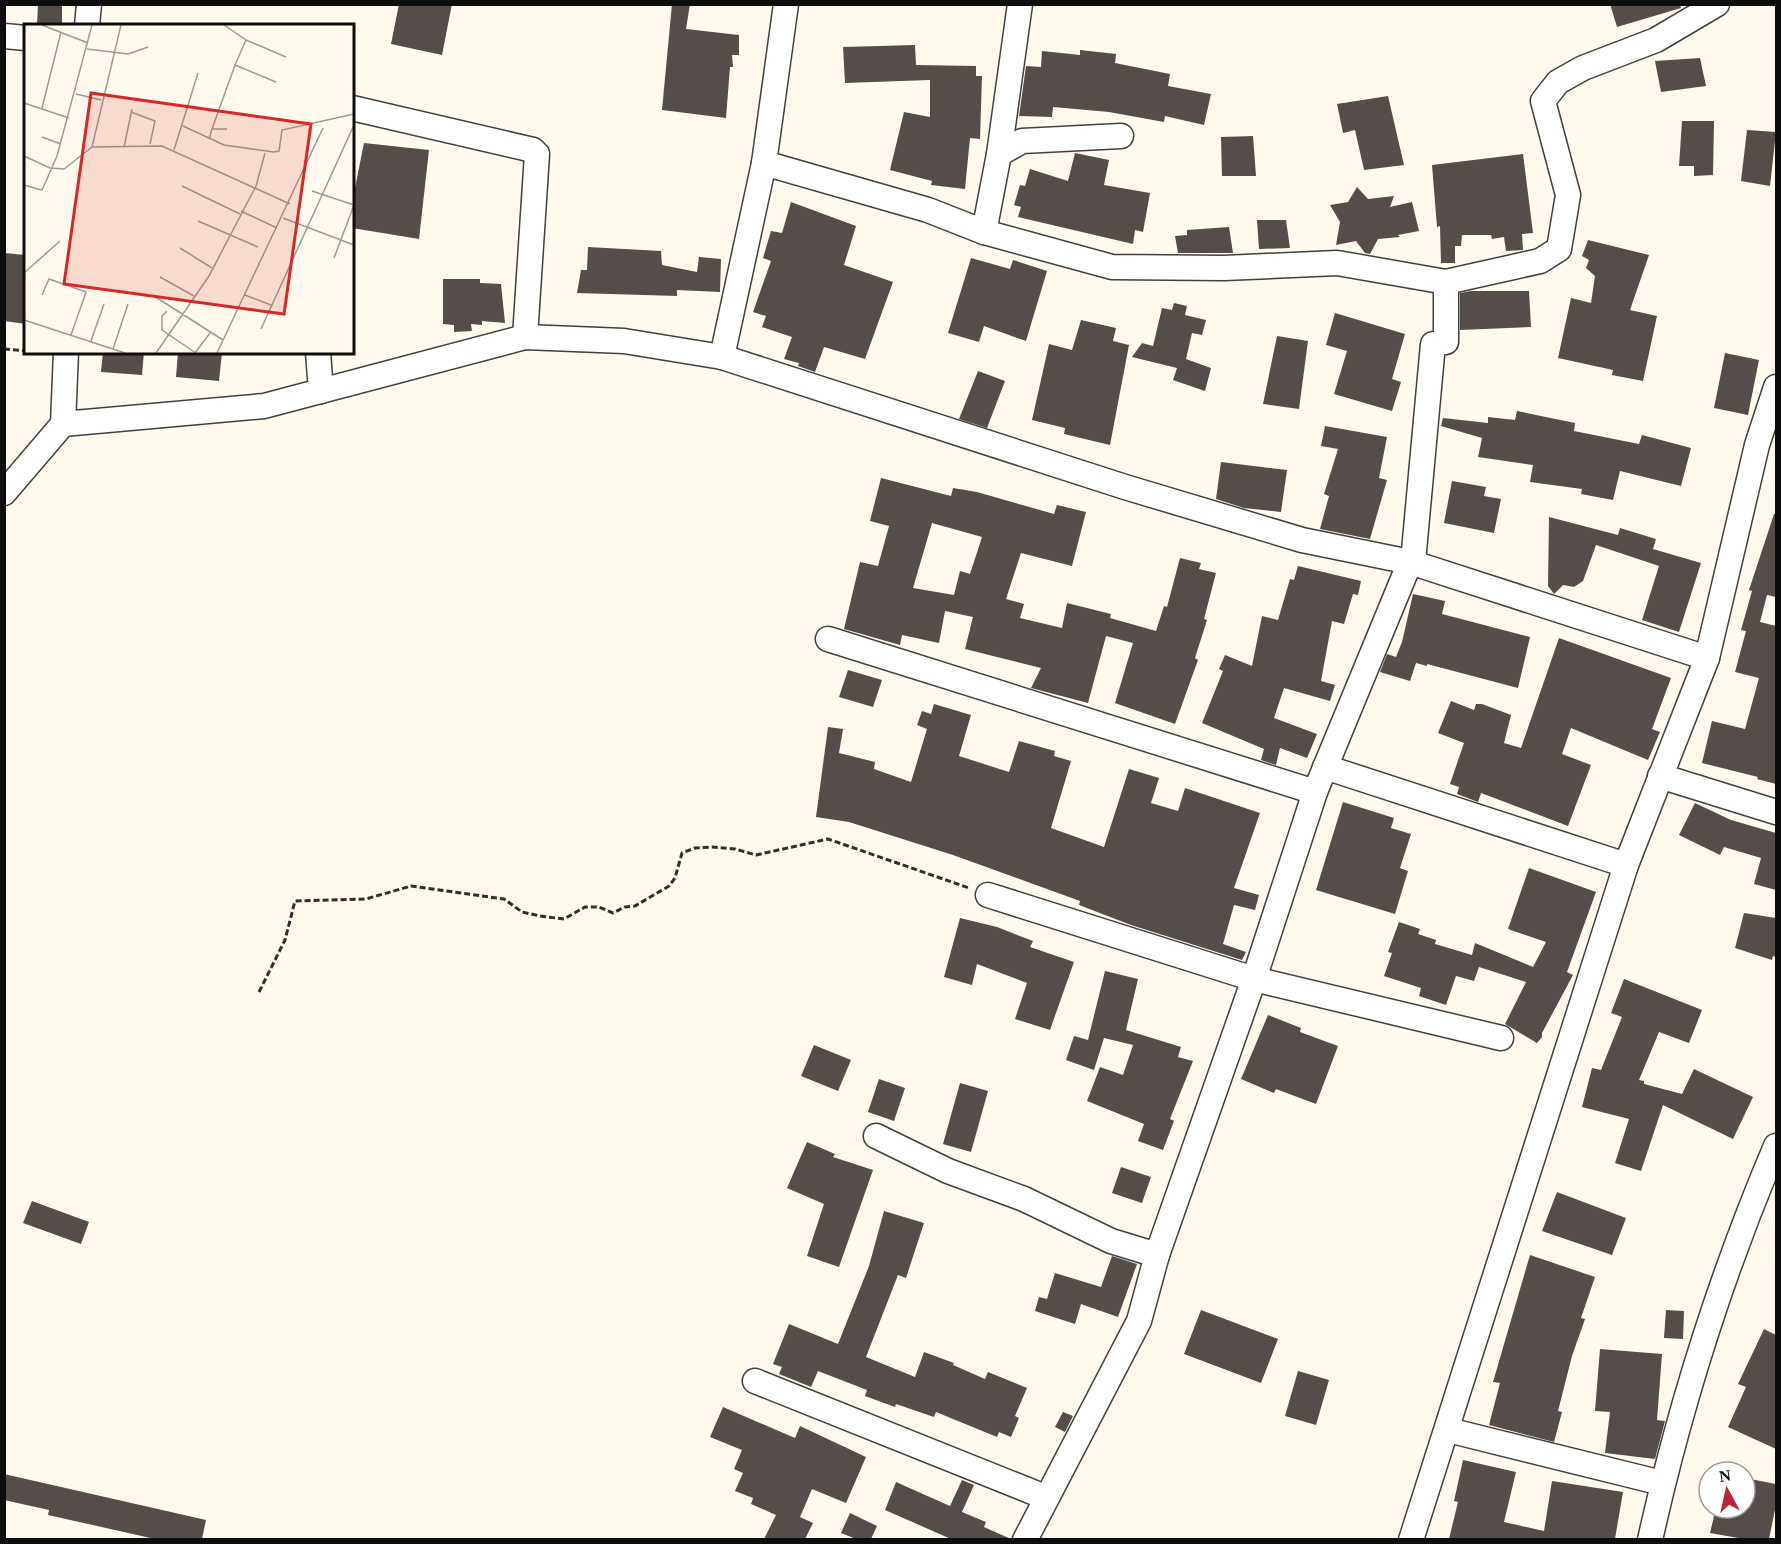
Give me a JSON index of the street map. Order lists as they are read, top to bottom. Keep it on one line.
{"north":"top"}
